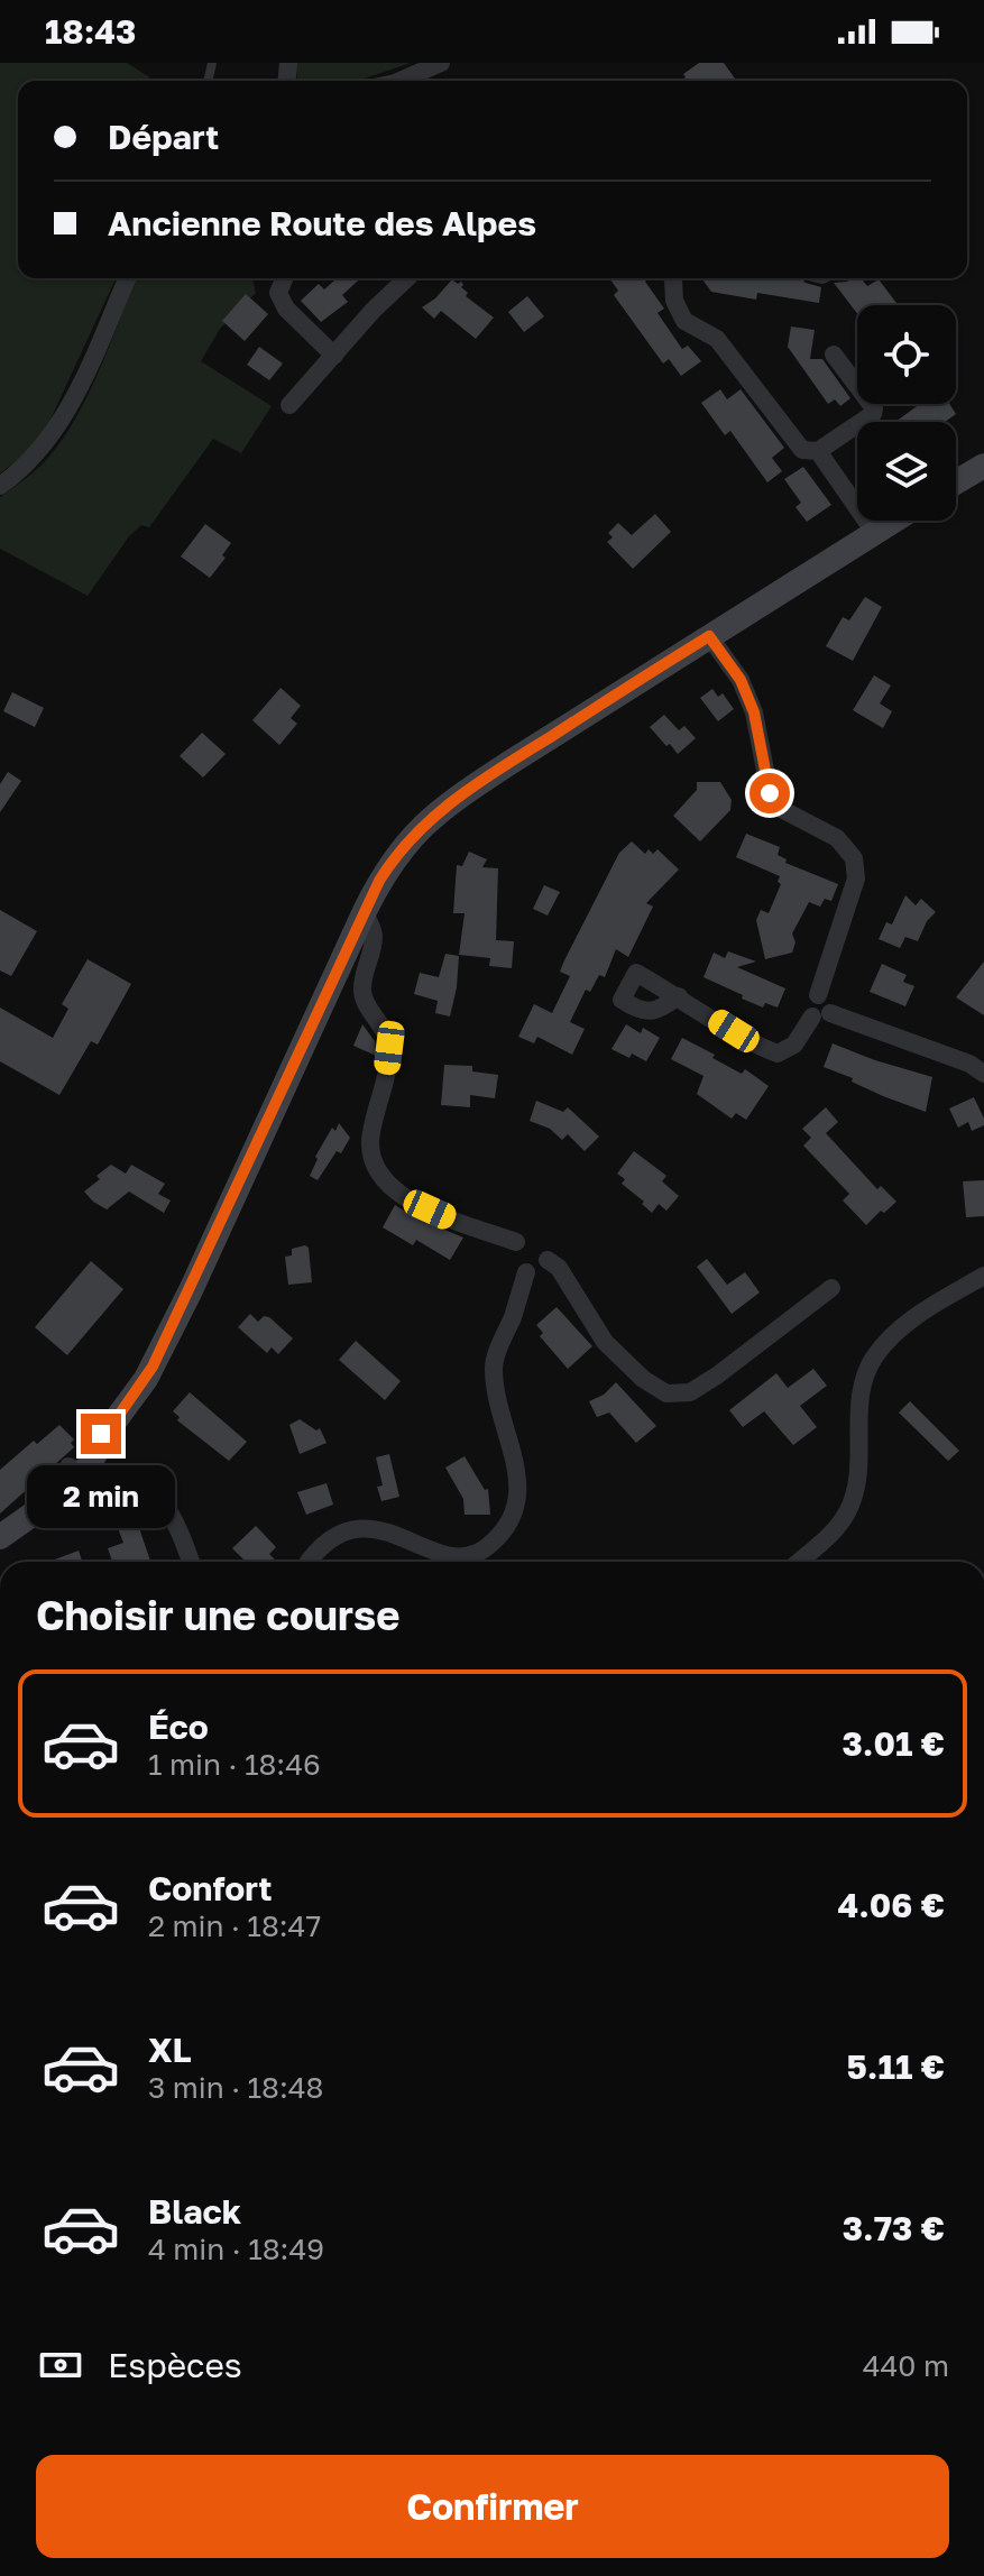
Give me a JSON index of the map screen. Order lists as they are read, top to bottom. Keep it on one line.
{"page":{"status":"18:43","banner":["Départ","Ancienne Route des Alpes"],"bubble":"2 min","heading":"Choisir une course","list":[{"name":"Éco","note":"1 min · 18:46","value":"3.01 €"},{"name":"Confort","note":"2 min · 18:47","value":"4.06 €"},{"name":"XL","note":"3 min · 18:48","value":"5.11 €"},{"name":"Black","note":"4 min · 18:49","value":"3.73 €"}],"pay":["Espèces","440 m"],"buttons":"Confirmer"}}
